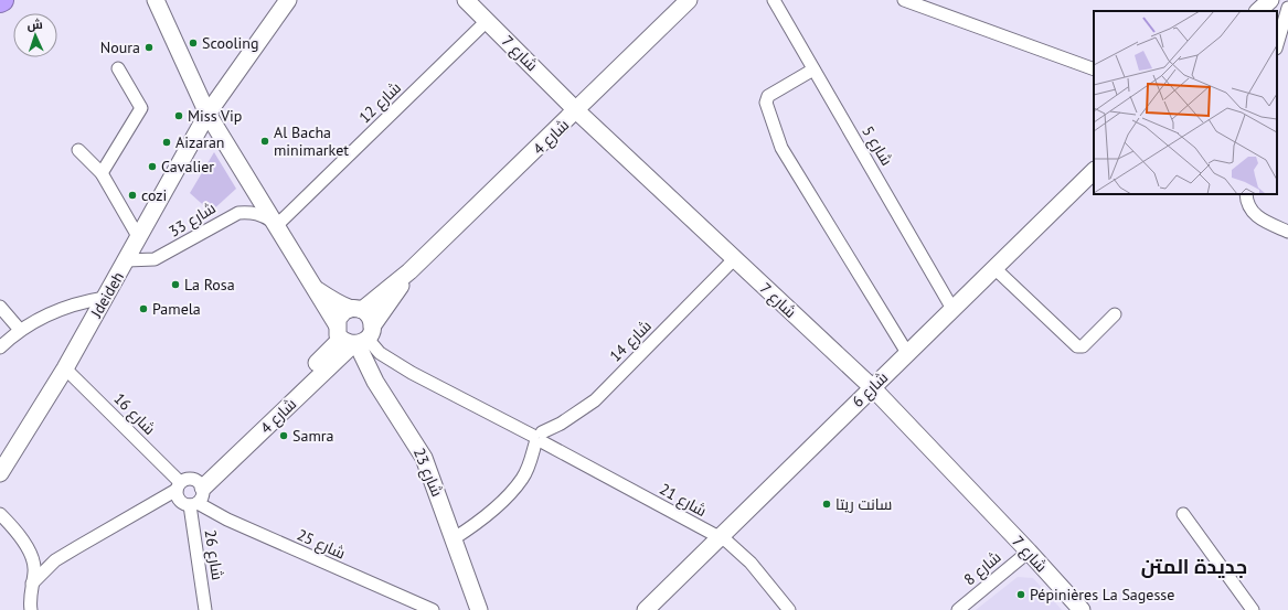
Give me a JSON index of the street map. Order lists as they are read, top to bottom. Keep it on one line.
{"streets":{"street":["شارع 7","شارع 12","شارع 4","شارع 5","شارع 33","Jdeideh","شارع 14","شارع 6","شارع 16","شارع 23","شارع 21","شارع 25","شارع 26","شارع 8"]},"crossings":[["شارع 7","شارع 12"],["شارع 7","شارع 4"],["شارع 7","شارع 14"],["شارع 7","شارع 6"],["شارع 7","شارع 8"],["شارع 12","شارع 33"],["شارع 4","شارع 16"],["شارع 4","شارع 23"],["شارع 4","شارع 21"],["شارع 4","شارع 25"],["شارع 4","شارع 26"],["شارع 5","شارع 6"],["شارع 33","Jdeideh"],["Jdeideh","شارع 16"],["شارع 14","شارع 21"],["شارع 6","شارع 21"],["شارع 16","شارع 25"],["شارع 16","شارع 26"],["شارع 23","شارع 21"],["شارع 25","شارع 26"]],"districts":["جديدة المتن"],"places":["Scooling","Noura","Miss Vip","Al Bacha minimarket","Aizaran","Cavalier","cozi","La Rosa","Pamela","Samra","سانت ريتا","Pépinières La Sagesse"],"north":"top"}
